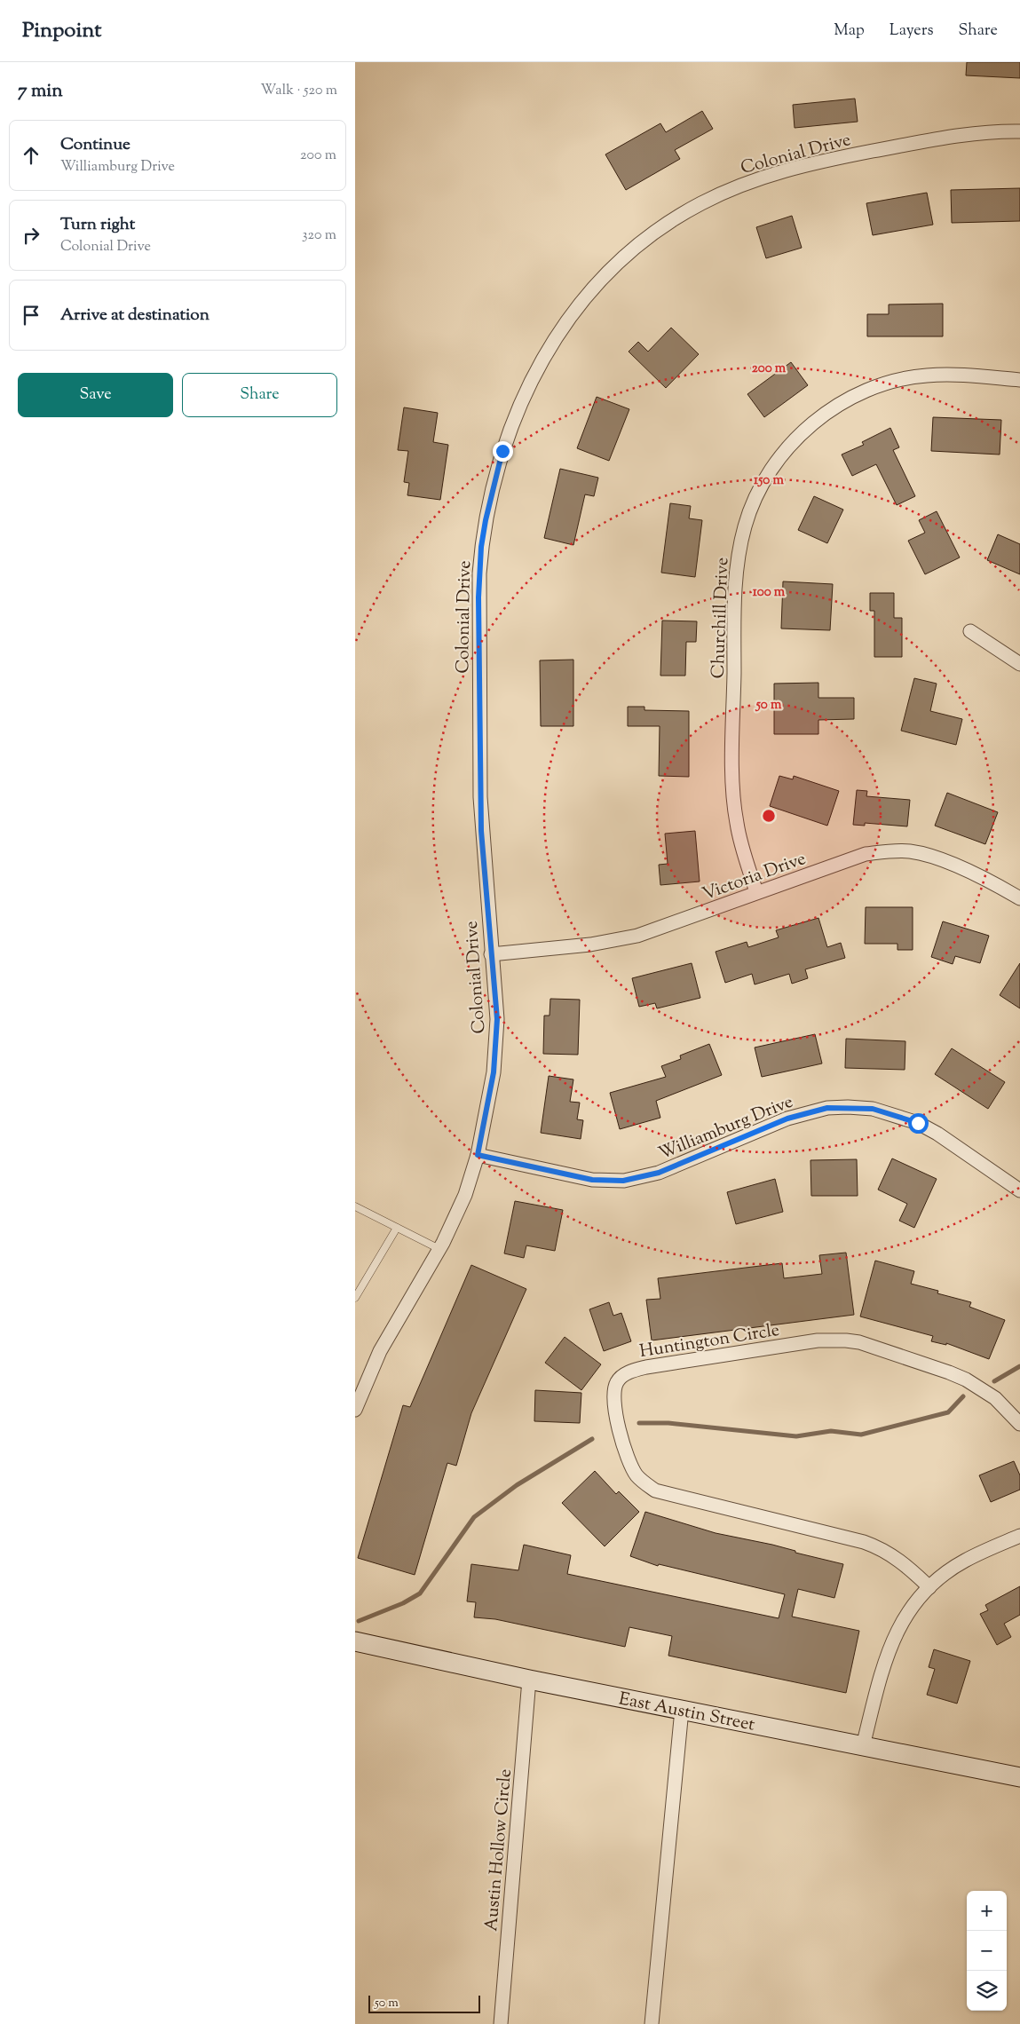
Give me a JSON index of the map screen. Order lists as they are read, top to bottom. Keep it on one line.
{"streets":{"main road":["East Austin Street"],"street":["Colonial Drive","Churchill Drive","Victoria Drive","Williamburg Drive","Huntington Circle","Austin Hollow Circle"]},"crossings":[["Colonial Drive","Victoria Drive"],["Colonial Drive","Williamburg Drive"],["Churchill Drive","Victoria Drive"],["East Austin Street","Austin Hollow Circle"]],"scale_bar":"50 m","page":{"header":"Pinpoint","nav":["Map","Layers","Share"],"heading":["7 min","Walk · 520 m"],"list":[["Continue","Williamburg Drive","200 m"],["Turn right","Colonial Drive","320 m"],"Arrive at destination"],"buttons":["Save","Share"],"map_buttons":["+","−"],"scale":"50 m"},"rings":["200 m","150 m","100 m","50 m"]}
